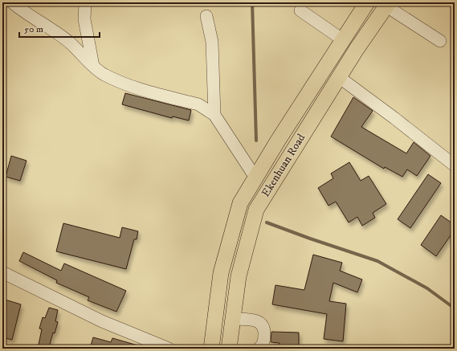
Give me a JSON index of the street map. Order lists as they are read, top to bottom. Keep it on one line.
{"streets":{"main road":["Ekenhuan Road"]},"scale_bar":"50 m"}
